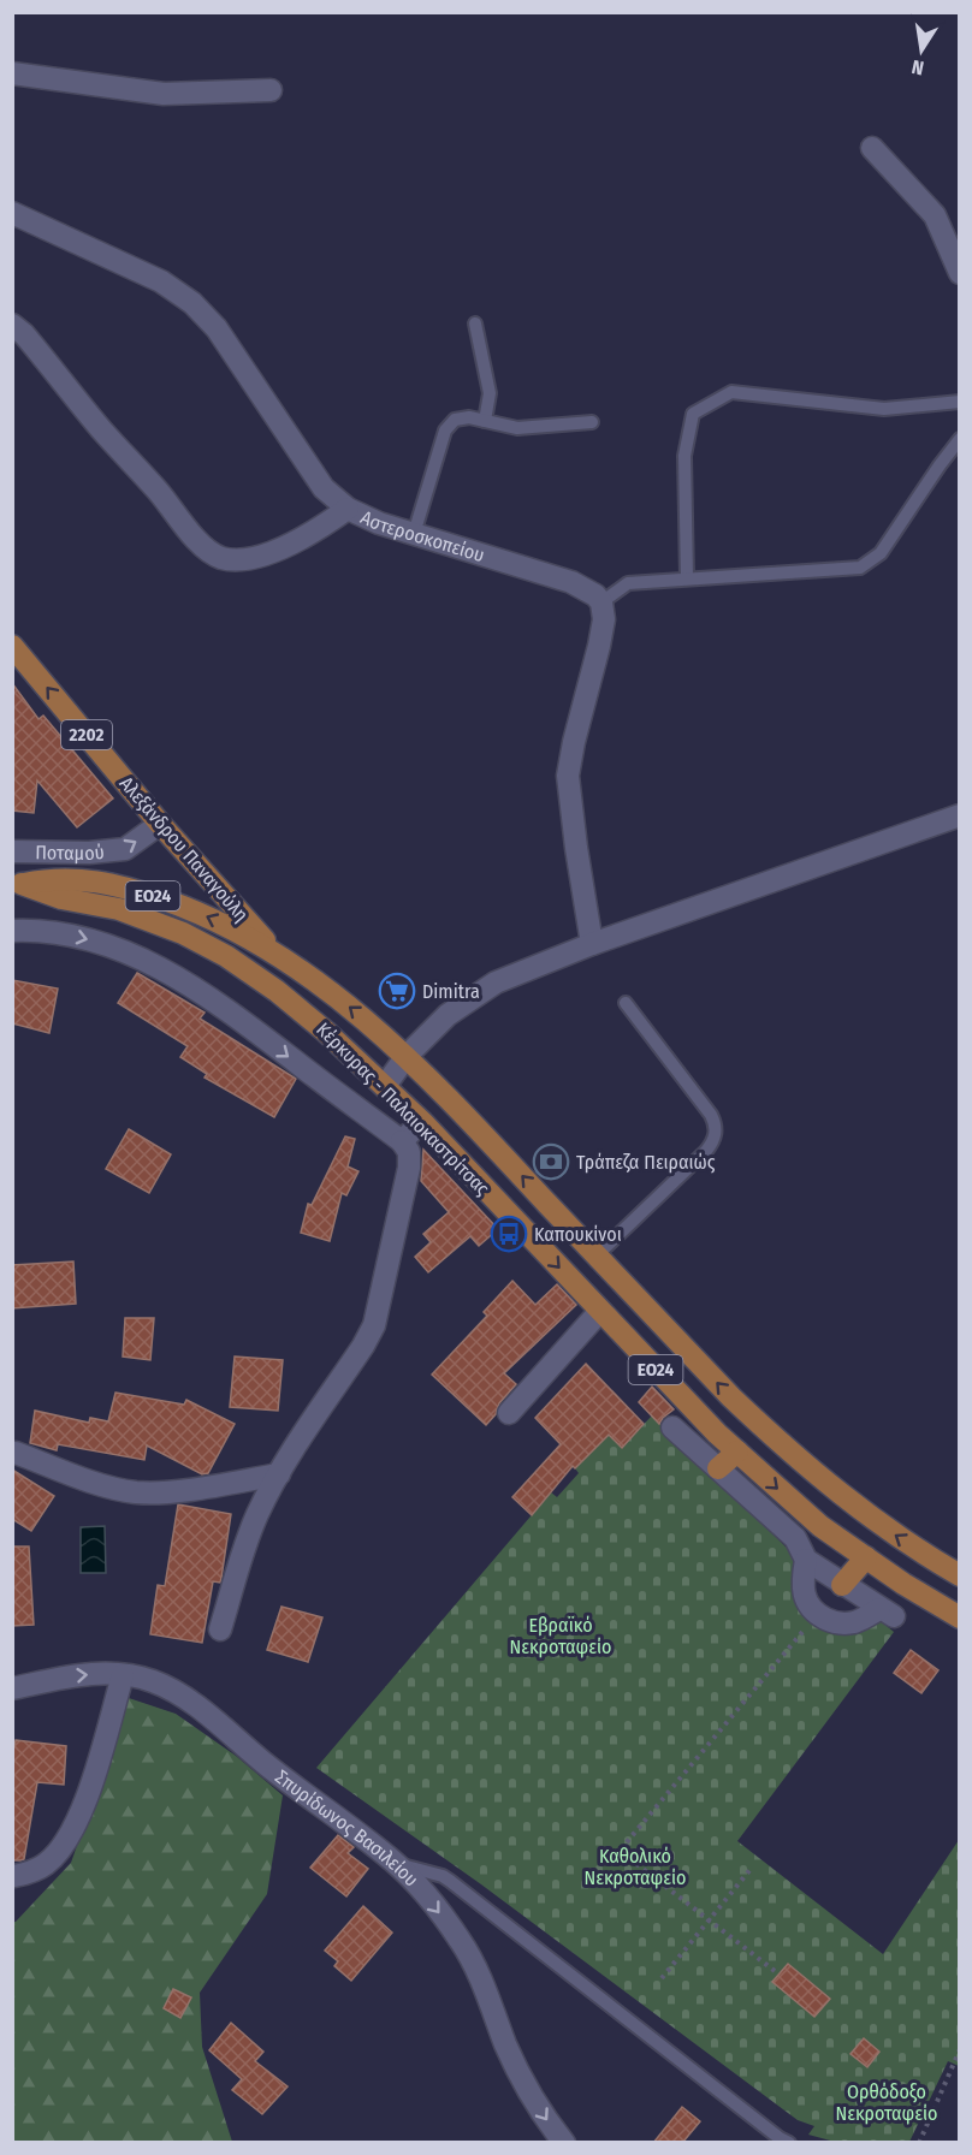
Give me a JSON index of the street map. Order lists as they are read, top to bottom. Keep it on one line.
{"streets":{"main road":["2202","Αλεξάνδρου Παναγούλη","ΕΟ24","Κέρκυρας - Παλαιοκαστρίτσας"],"street":["Αστεροσκοπείου","Ποταμού","Σπυρίδωνος Βασιλείου"]},"crossings":[["Αλεξάνδρου Παναγούλη","Ποταμού"],["Αλεξάνδρου Παναγούλη","Κέρκυρας - Παλαιοκαστρίτσας"]],"one_way":["Αλεξάνδρου Παναγούλη","Ποταμού","Σπυρίδωνος Βασιλείου"],"parks":["Εβραϊκό Νεκροταφείο","Καθολικό Νεκροταφείο","Ορθόδοξο Νεκροταφείο"],"places":{"supermarket":["Dimitra"],"bank":["Τράπεζα Πειραιώς"],"bus stop":["Καπουκίνοι"]},"north":"bottom"}
